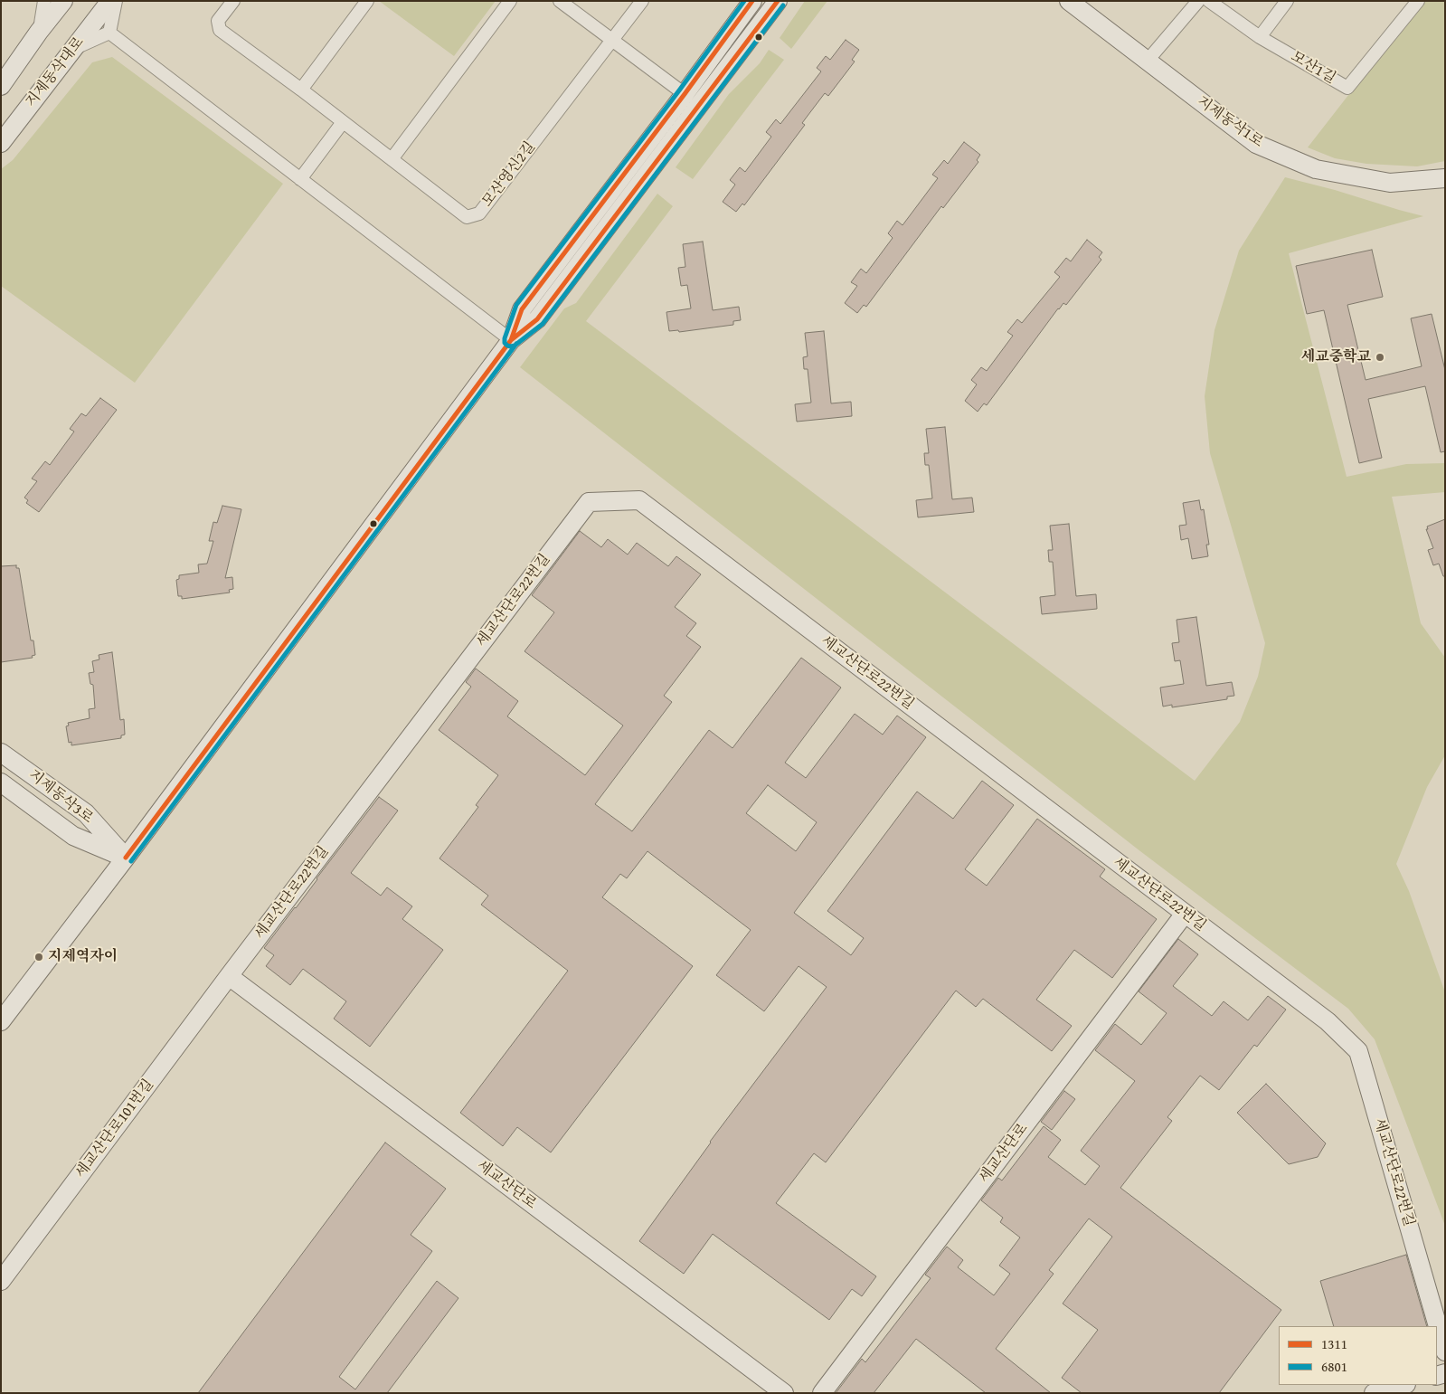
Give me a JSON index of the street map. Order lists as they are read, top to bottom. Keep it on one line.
{"streets":{"street":["모산1길","지제동삭대로","지제동삭1로","모산영신2길","세교산단로22번길","지제동삭3로","세교산단로101번길","세교산단로"]},"crossings":[["세교산단로22번길","세교산단로101번길"],["세교산단로22번길","세교산단로"],["세교산단로101번길","세교산단로"]],"places":["세교중학교","지제역자이"],"lines":["transit line 1311","transit line 6801"],"legend":["1311","6801"]}
